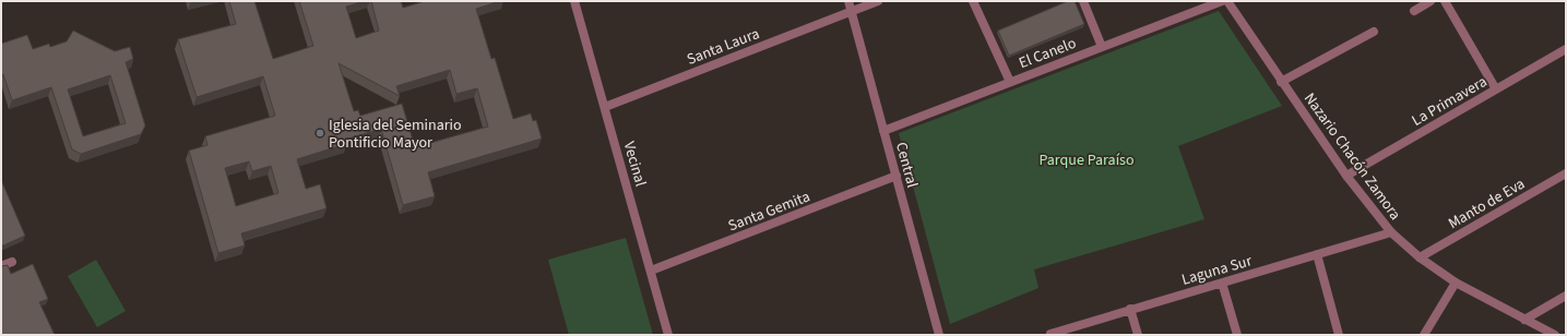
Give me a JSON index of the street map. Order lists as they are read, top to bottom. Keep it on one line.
{"streets":{"street":["Santa Laura","El Canelo","La Primavera","Nazario Chacón Zamora","Vecinal","Central","Manto de Eva","Santa Gemita","Laguna Sur"]},"crossings":[["Santa Laura","Vecinal"],["Santa Laura","Central"],["El Canelo","Central"],["La Primavera","Nazario Chacón Zamora"],["Nazario Chacón Zamora","Manto de Eva"],["Nazario Chacón Zamora","Laguna Sur"],["Vecinal","Santa Gemita"],["Central","Santa Gemita"]],"parks":["Parque Paraíso"],"places":["Iglesia del Seminario Pontificio Mayor"]}
